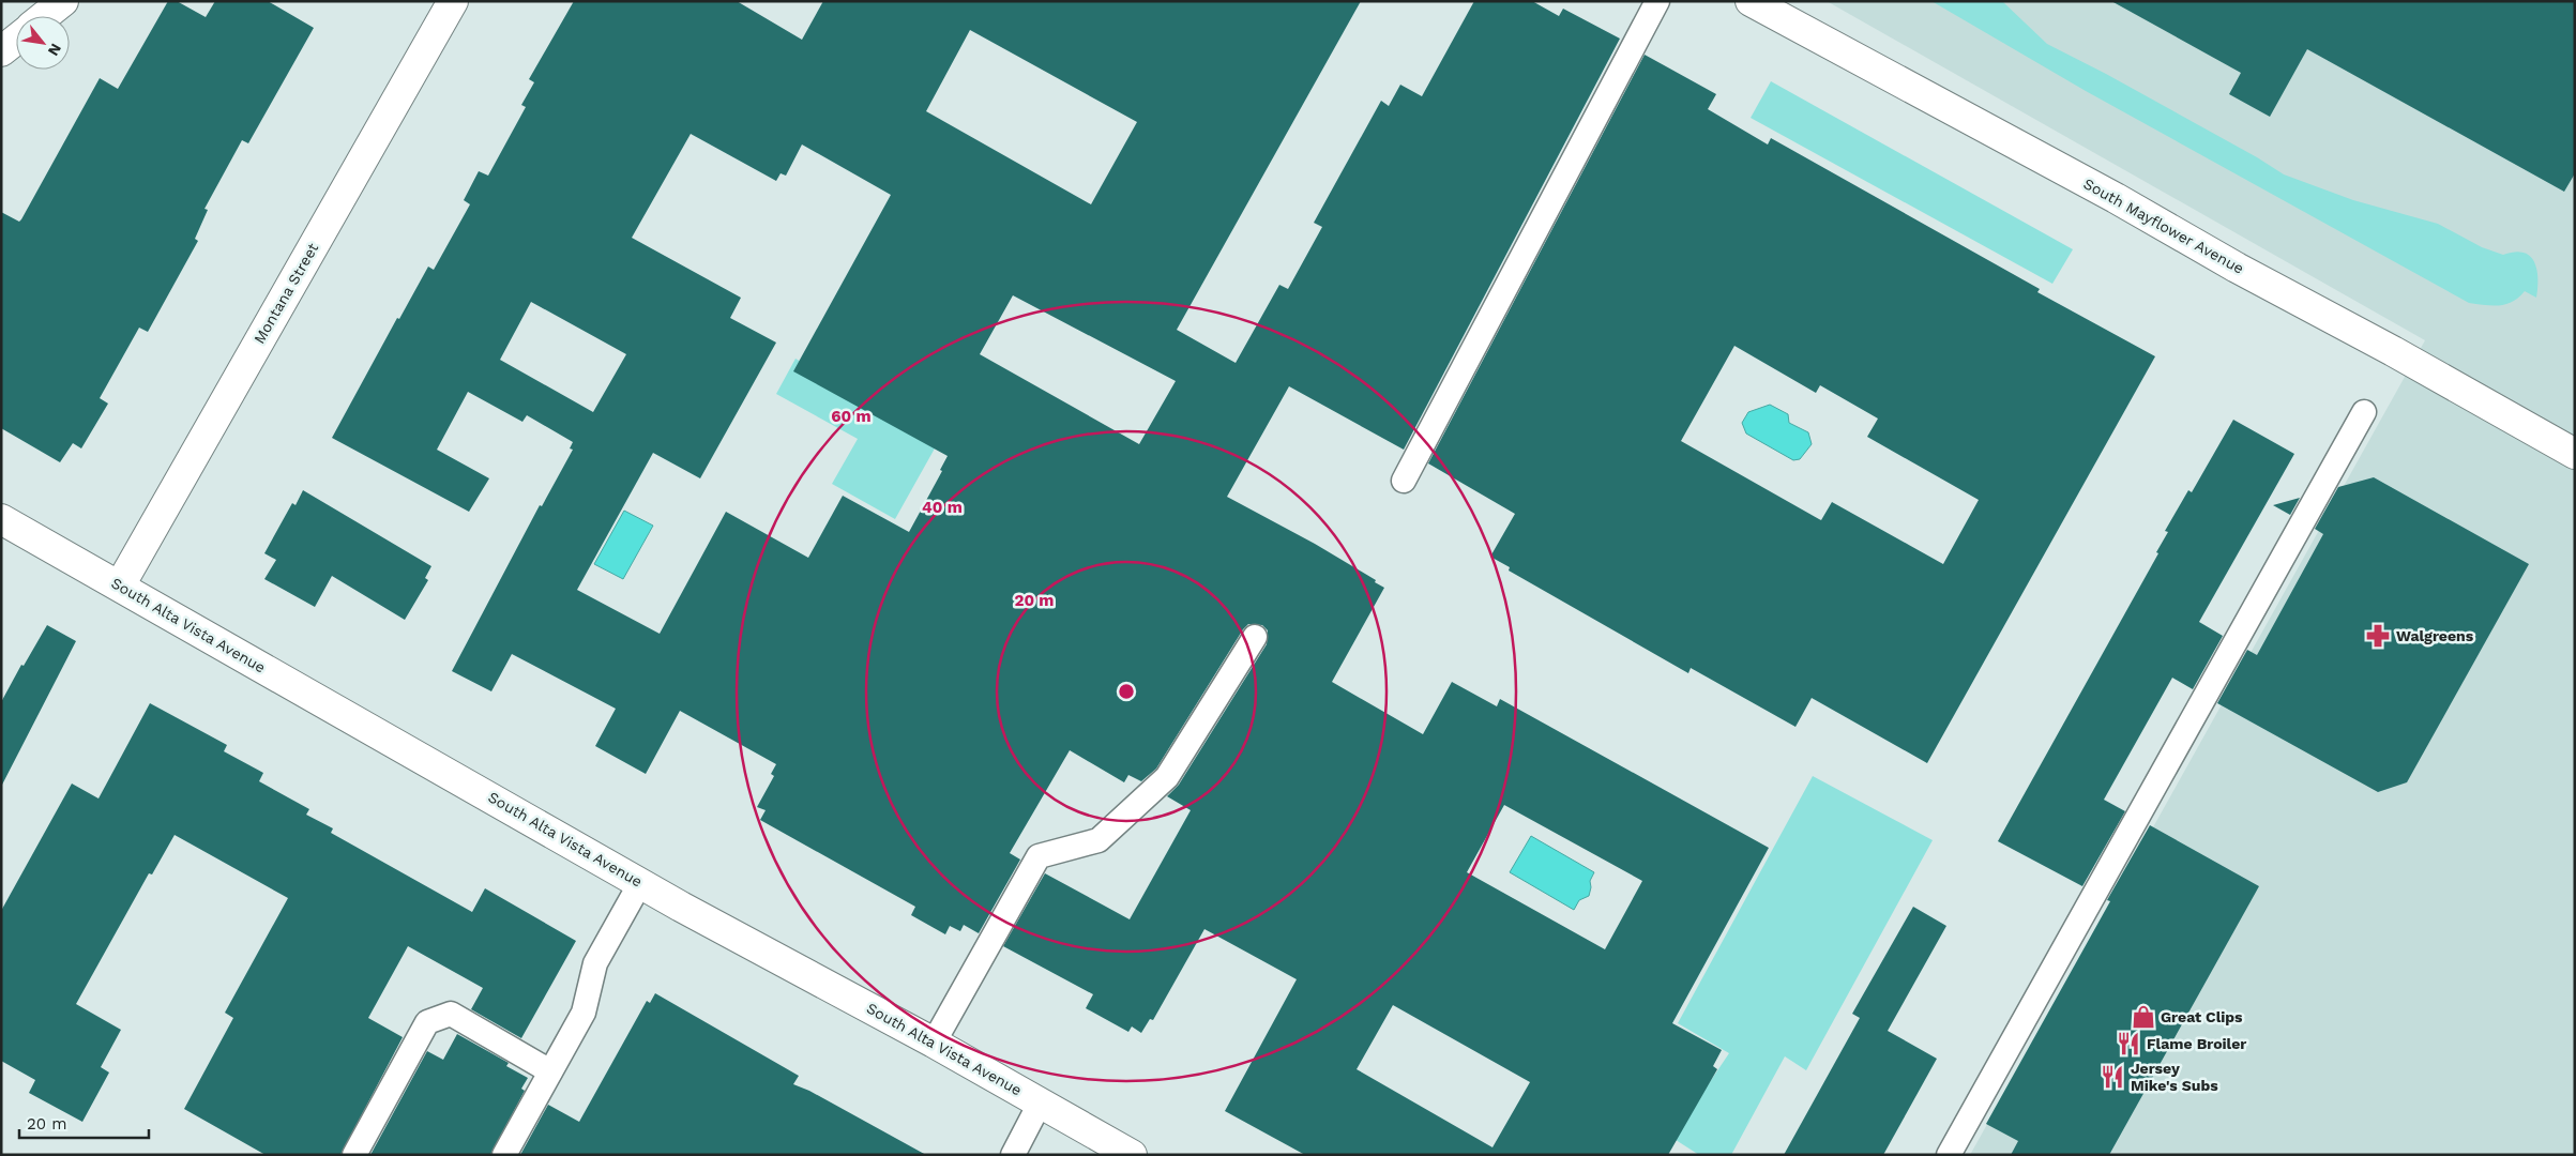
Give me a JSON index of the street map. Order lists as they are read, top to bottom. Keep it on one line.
{"streets":{"street":["South Mayflower Avenue","Montana Street","South Alta Vista Avenue"]},"crossings":[["Montana Street","South Alta Vista Avenue"]],"places":{"pharmacy":["Walgreens"],"shop":["Great Clips"],"restaurant":["Flame Broiler","Jersey Mike's Subs"]},"scale_bar":"20 m","north":"bottom right","rings":["60 m","40 m","20 m"]}
